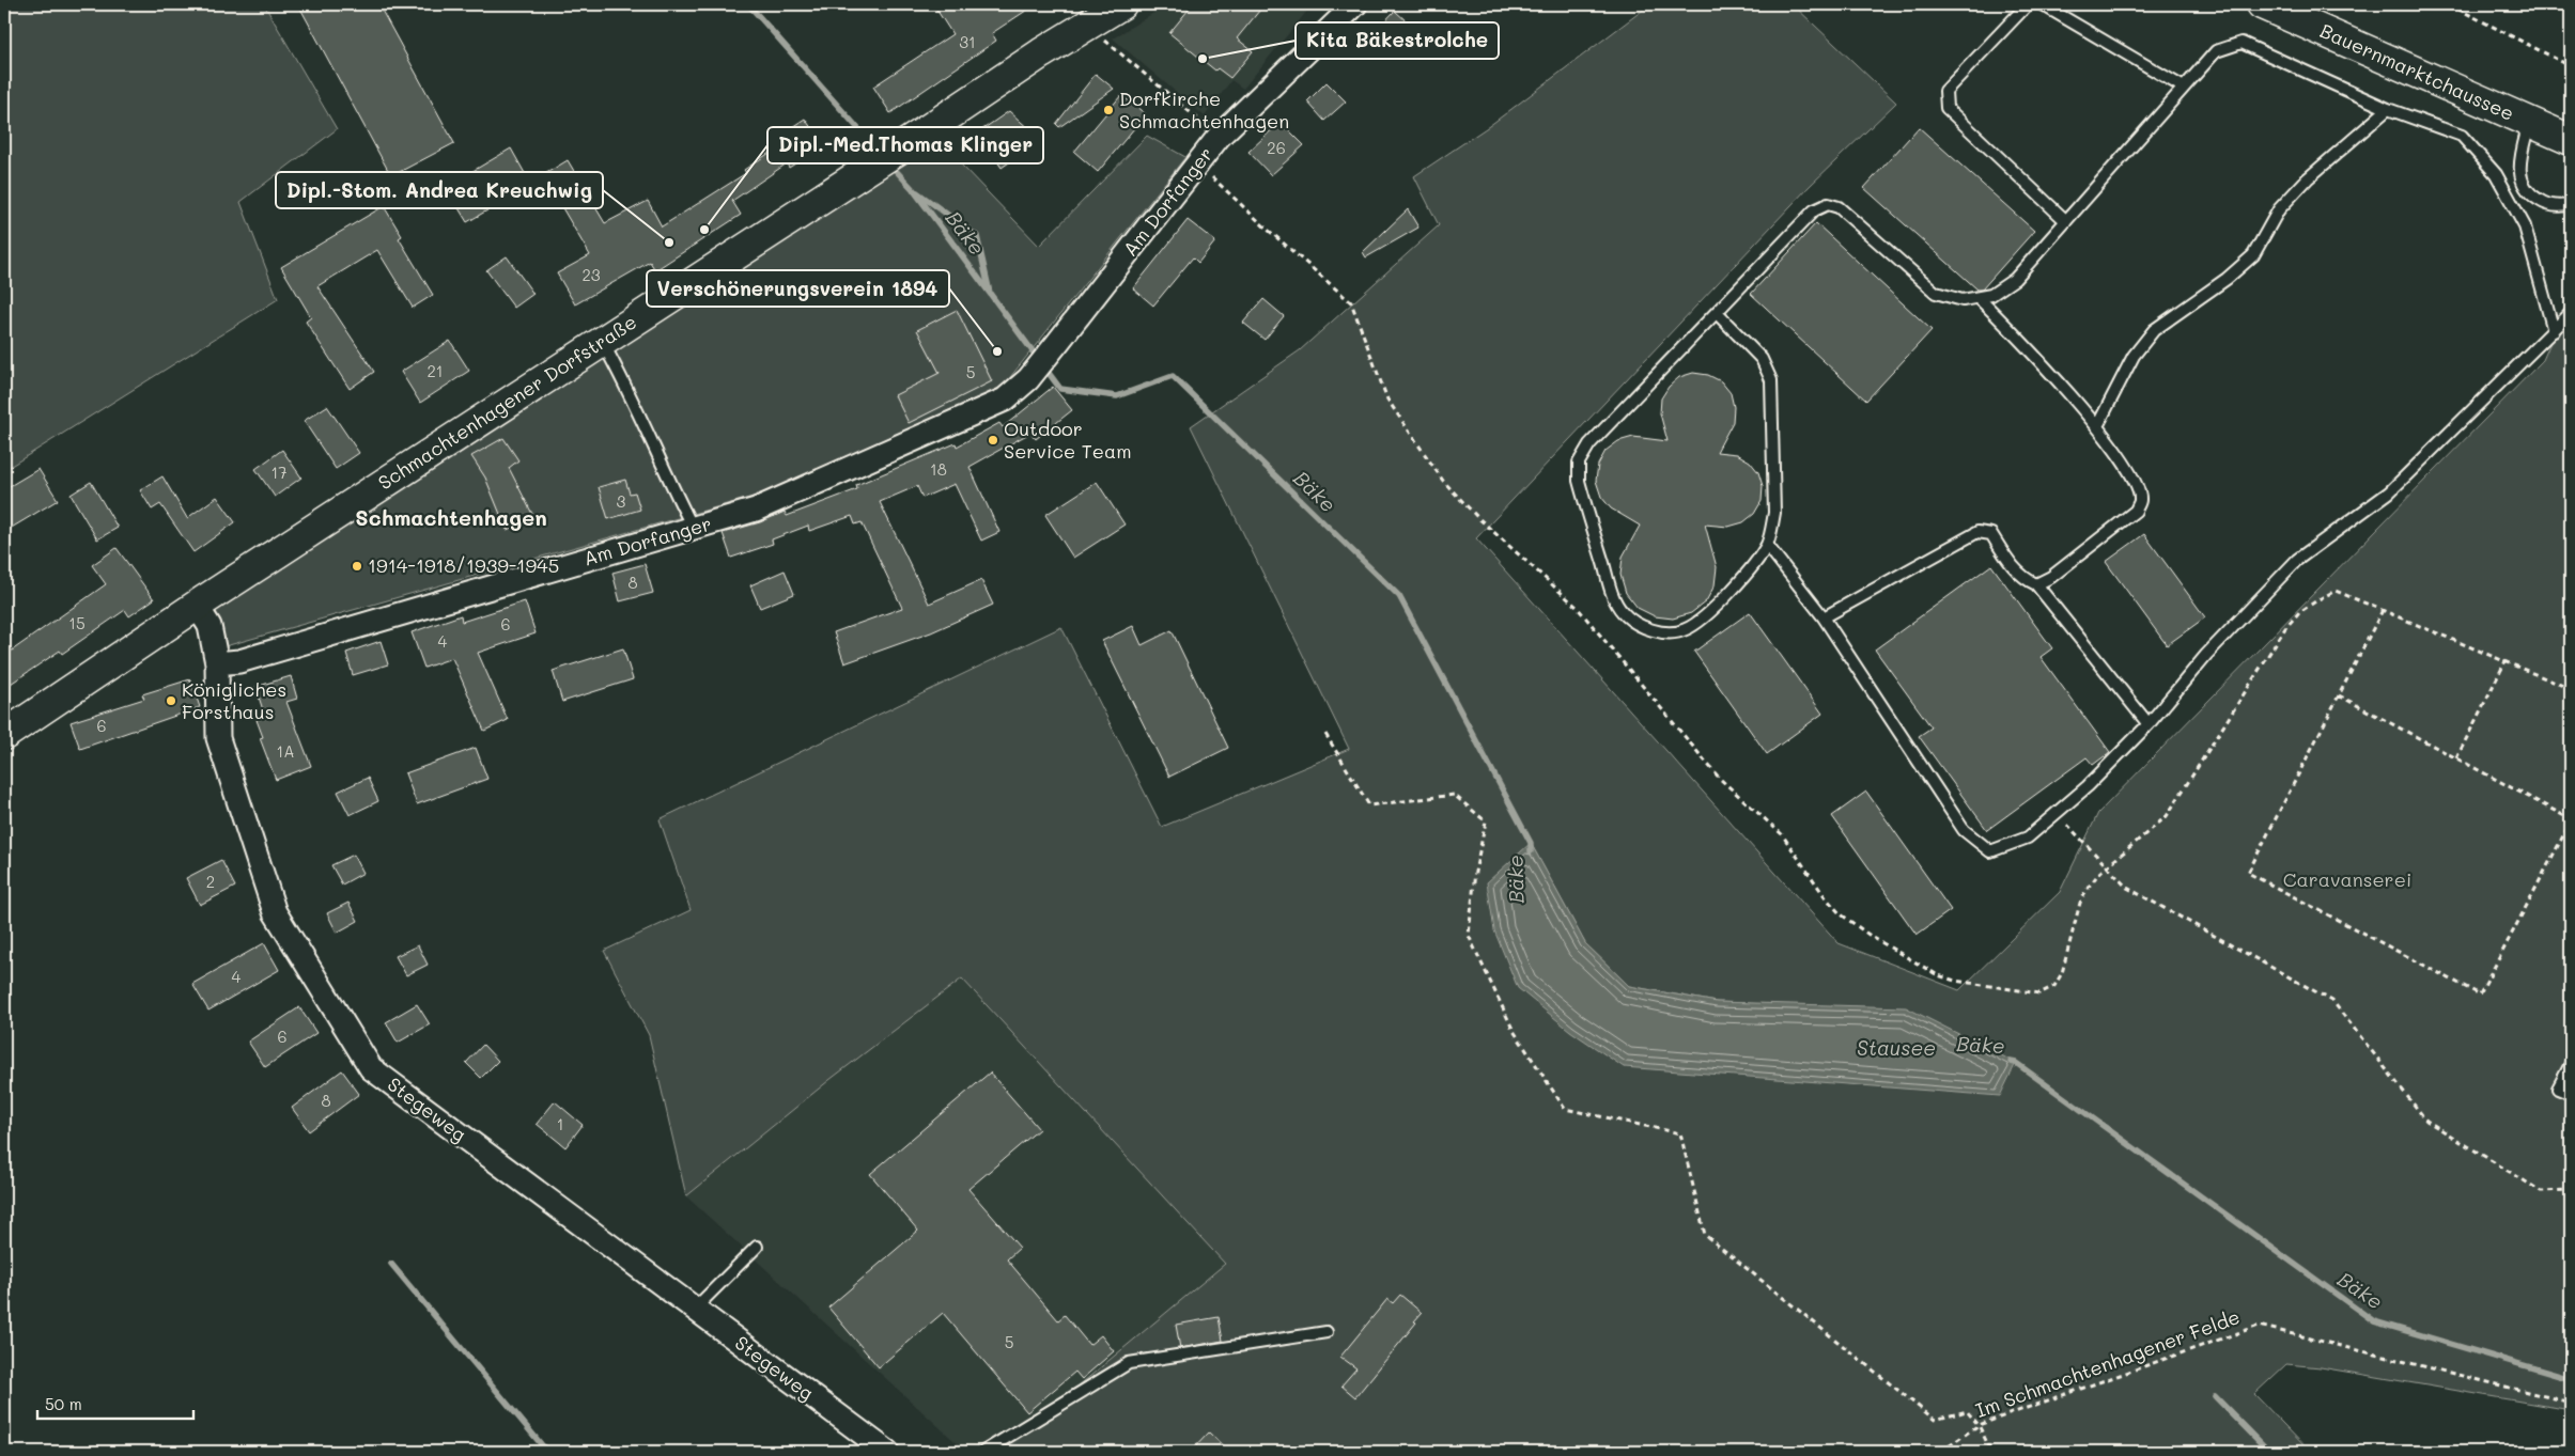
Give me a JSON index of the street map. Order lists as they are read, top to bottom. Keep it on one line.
{"streets":{"main road":["Bauernmarktchaussee","Schmachtenhagener Dorfstraße"],"street":["Am Dorfanger","Stegeweg"],"path":["Im Schmachtenhagener Felde"]},"crossings":[["Am Dorfanger","Stegeweg"],["Schmachtenhagener Dorfstraße","Stegeweg"]],"districts":["Schmachtenhagen"],"water":["Bäke","Stausee"],"parks":["Caravanserei"],"places":["Kita Bäkestrolche","Dorfkirche Schmachtenhagen","Dipl.-Med.Thomas Klinger","Dipl.-Stom. Andrea Kreuchwig","Verschönerungsverein 1894","Outdoor Service Team","1914-1918/1939-1945","Königliches Forsthaus"],"house_numbers":["31","26","23","21","5","18","17","3","8","15","6","4","6","1A","2","4","6","8","1","5"],"scale_bar":"50 m"}
